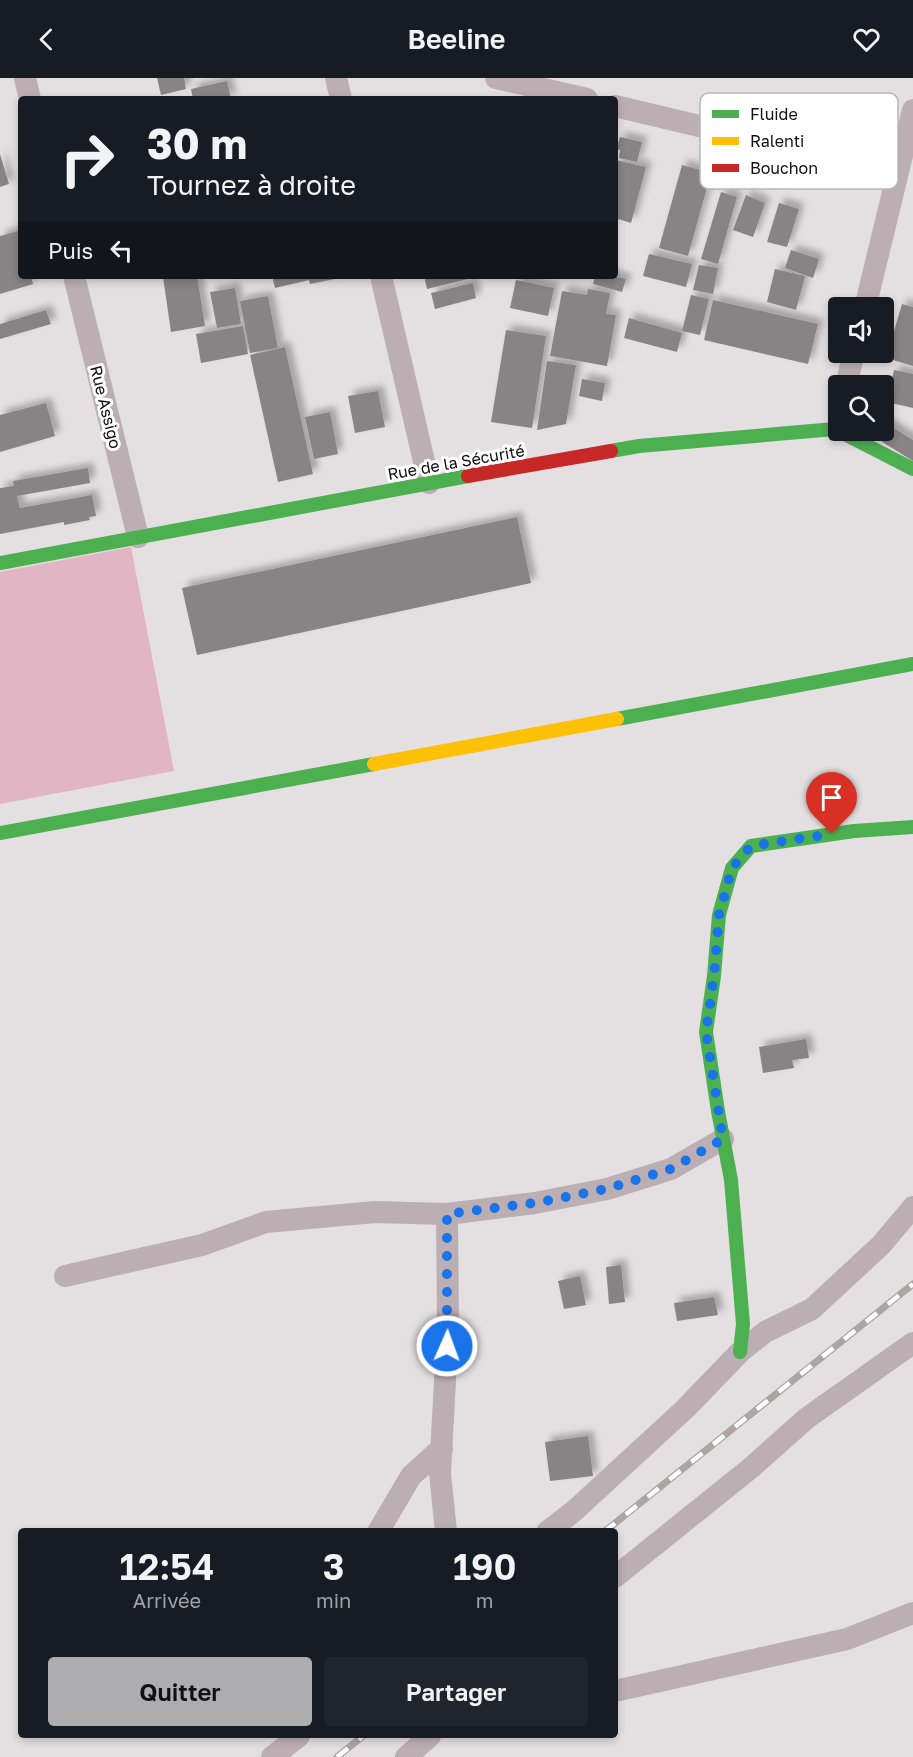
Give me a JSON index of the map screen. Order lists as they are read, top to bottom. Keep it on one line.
{"streets":{"street":["Rue Assigo","Rue de la Sécurité"]},"crossings":[["Rue Assigo","Rue de la Sécurité"]],"legend":["Fluide","Ralenti","Bouchon"],"page":{"header":"Beeline","turn":["30 m","Tournez à droite"],"then":"Puis","eta":["12:54","Arrivée","3","min","190","m"],"buttons":["Quitter","Partager"]}}
